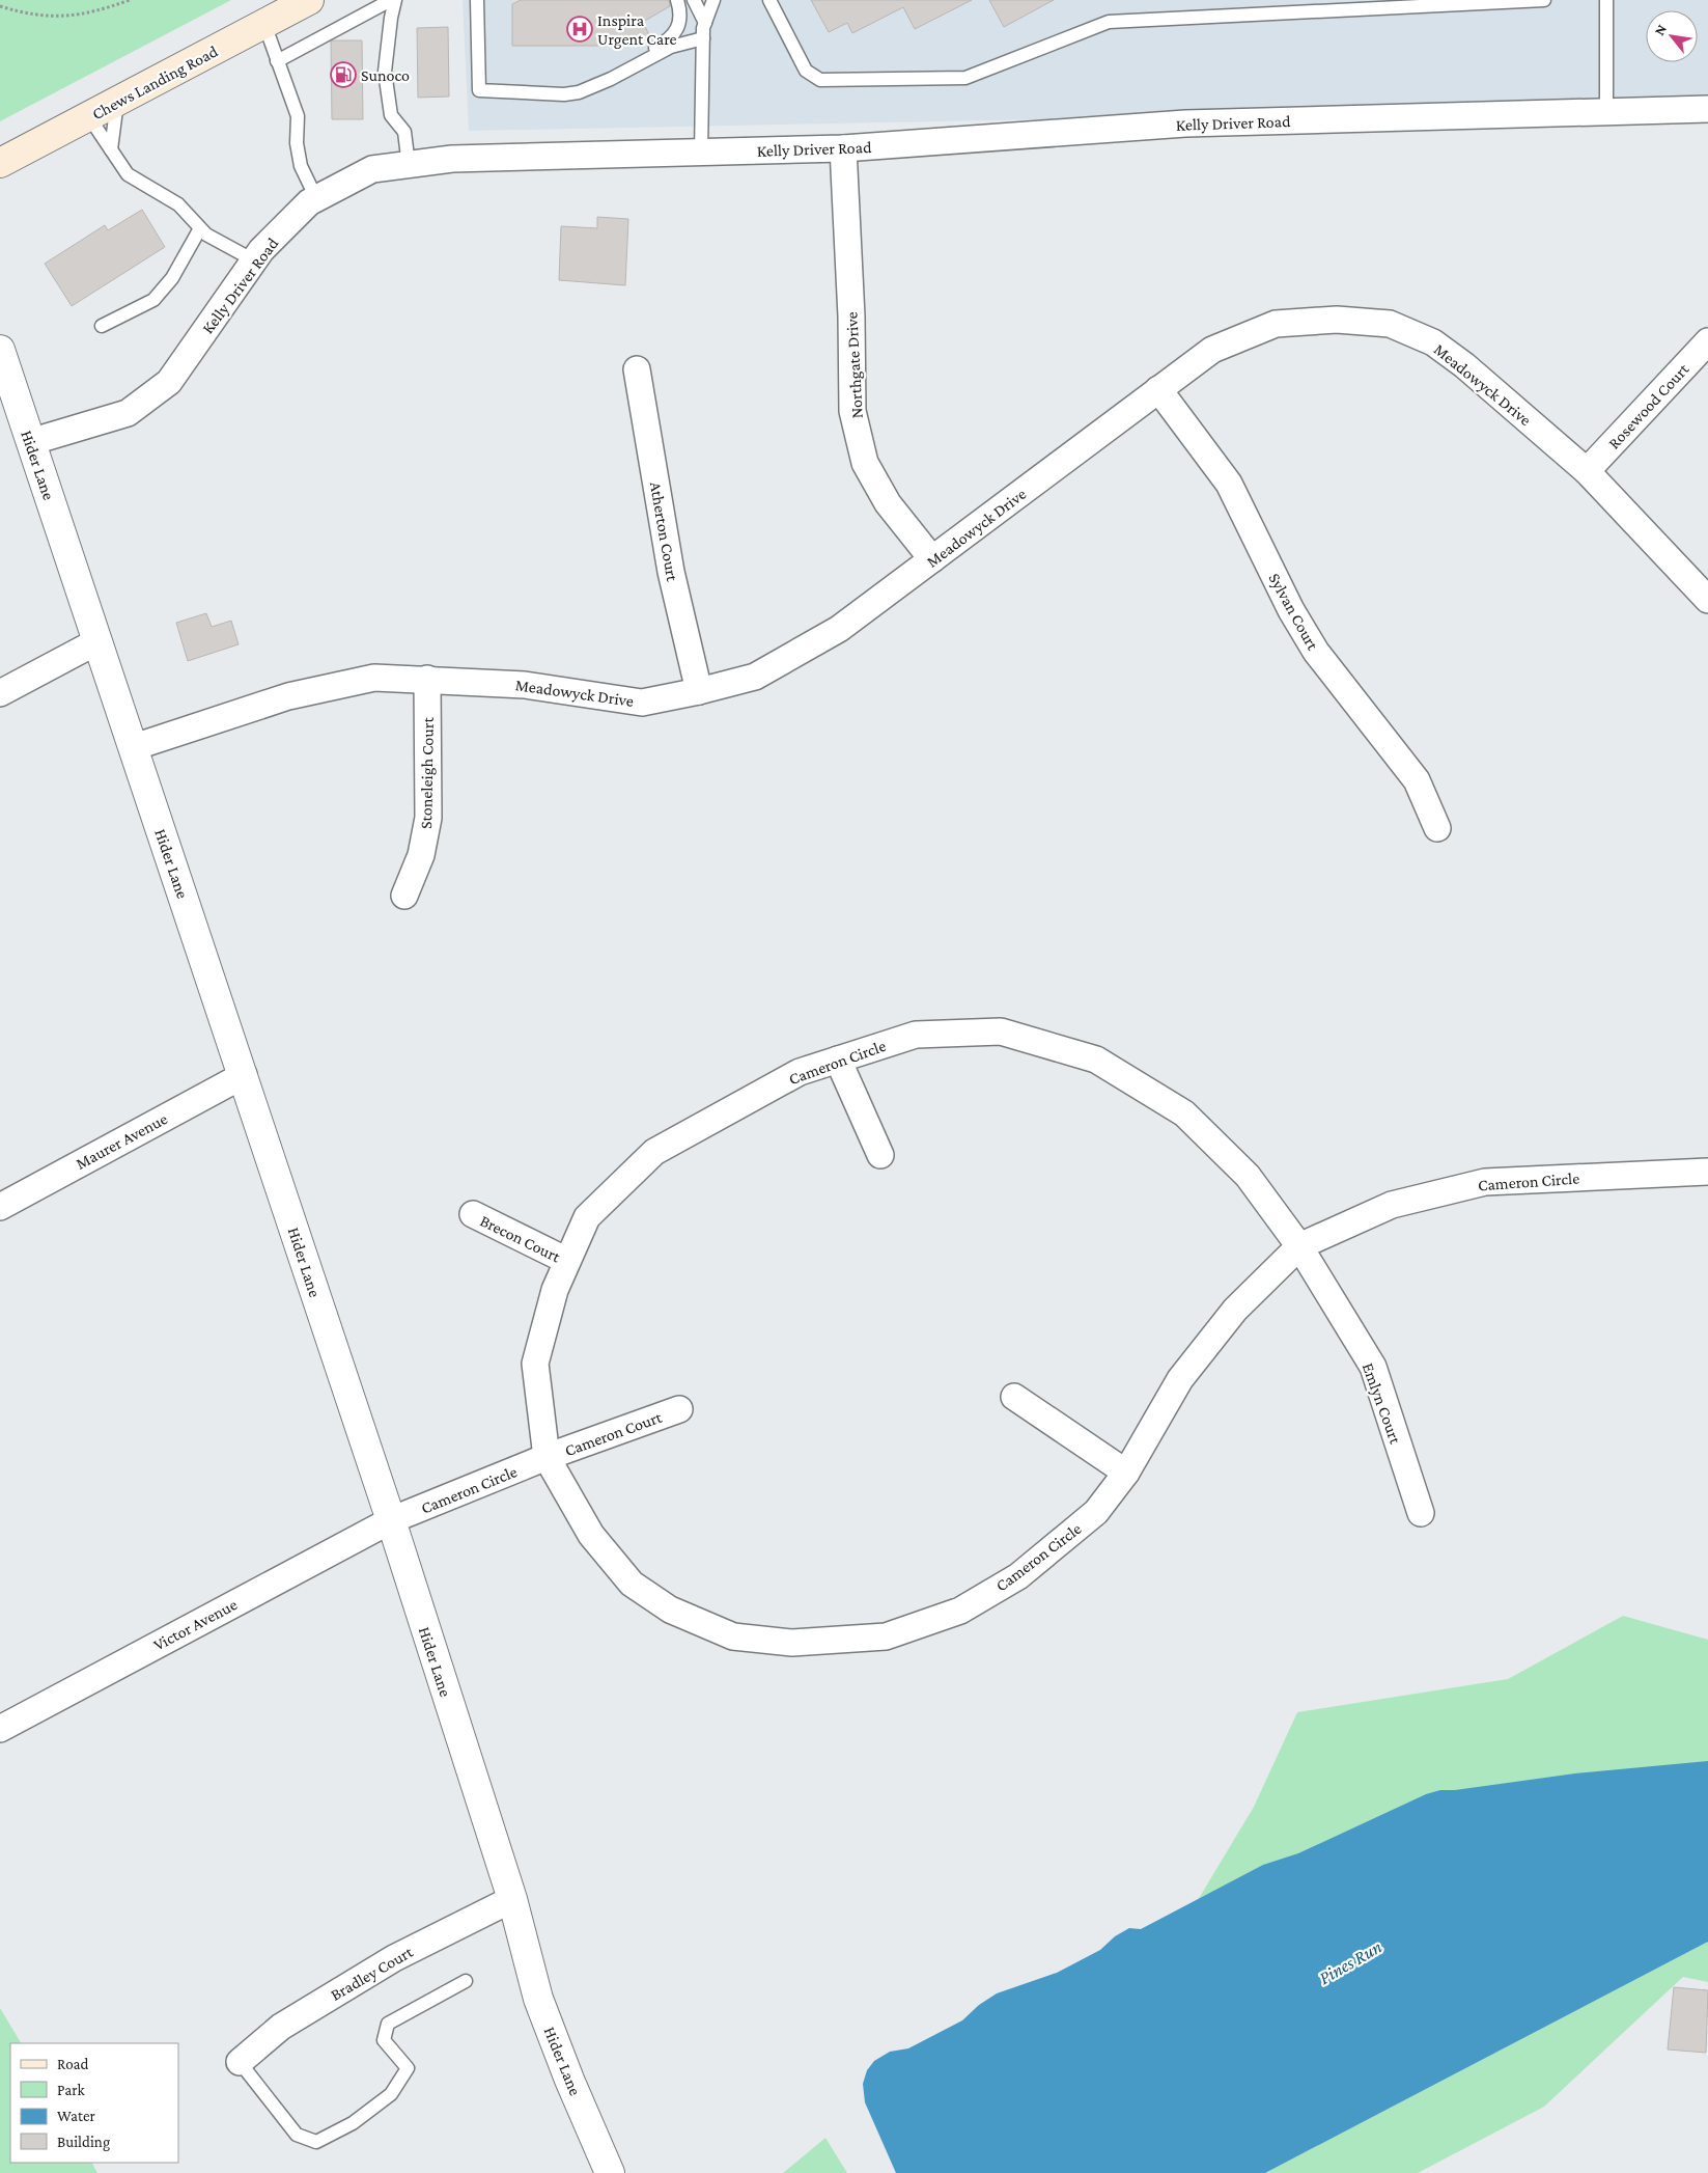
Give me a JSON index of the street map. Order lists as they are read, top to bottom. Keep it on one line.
{"streets":{"main road":["Chews Landing Road"],"street":["Kelly Driver Road","Northgate Drive","Meadowyck Drive","Rosewood Court","Hider Lane","Atherton Court","Sylvan Court","Stoneleigh Court","Cameron Circle","Maurer Avenue","Brecon Court","Emlyn Court","Cameron Court","Victor Avenue","Bradley Court"]},"crossings":[["Kelly Driver Road","Northgate Drive"],["Kelly Driver Road","Hider Lane"],["Northgate Drive","Meadowyck Drive"],["Meadowyck Drive","Rosewood Court"],["Meadowyck Drive","Hider Lane"],["Meadowyck Drive","Atherton Court"],["Meadowyck Drive","Sylvan Court"],["Meadowyck Drive","Stoneleigh Court"],["Hider Lane","Cameron Circle"],["Hider Lane","Maurer Avenue"],["Hider Lane","Victor Avenue"],["Hider Lane","Bradley Court"],["Cameron Circle","Brecon Court"],["Cameron Circle","Emlyn Court"],["Cameron Circle","Cameron Court"],["Cameron Circle","Victor Avenue"]],"water":["Pines Run"],"places":{"hospital":["Inspira Urgent Care"],"fuel station":["Sunoco"]},"legend":["Road","Park","Water","Building"],"north":"top left"}
